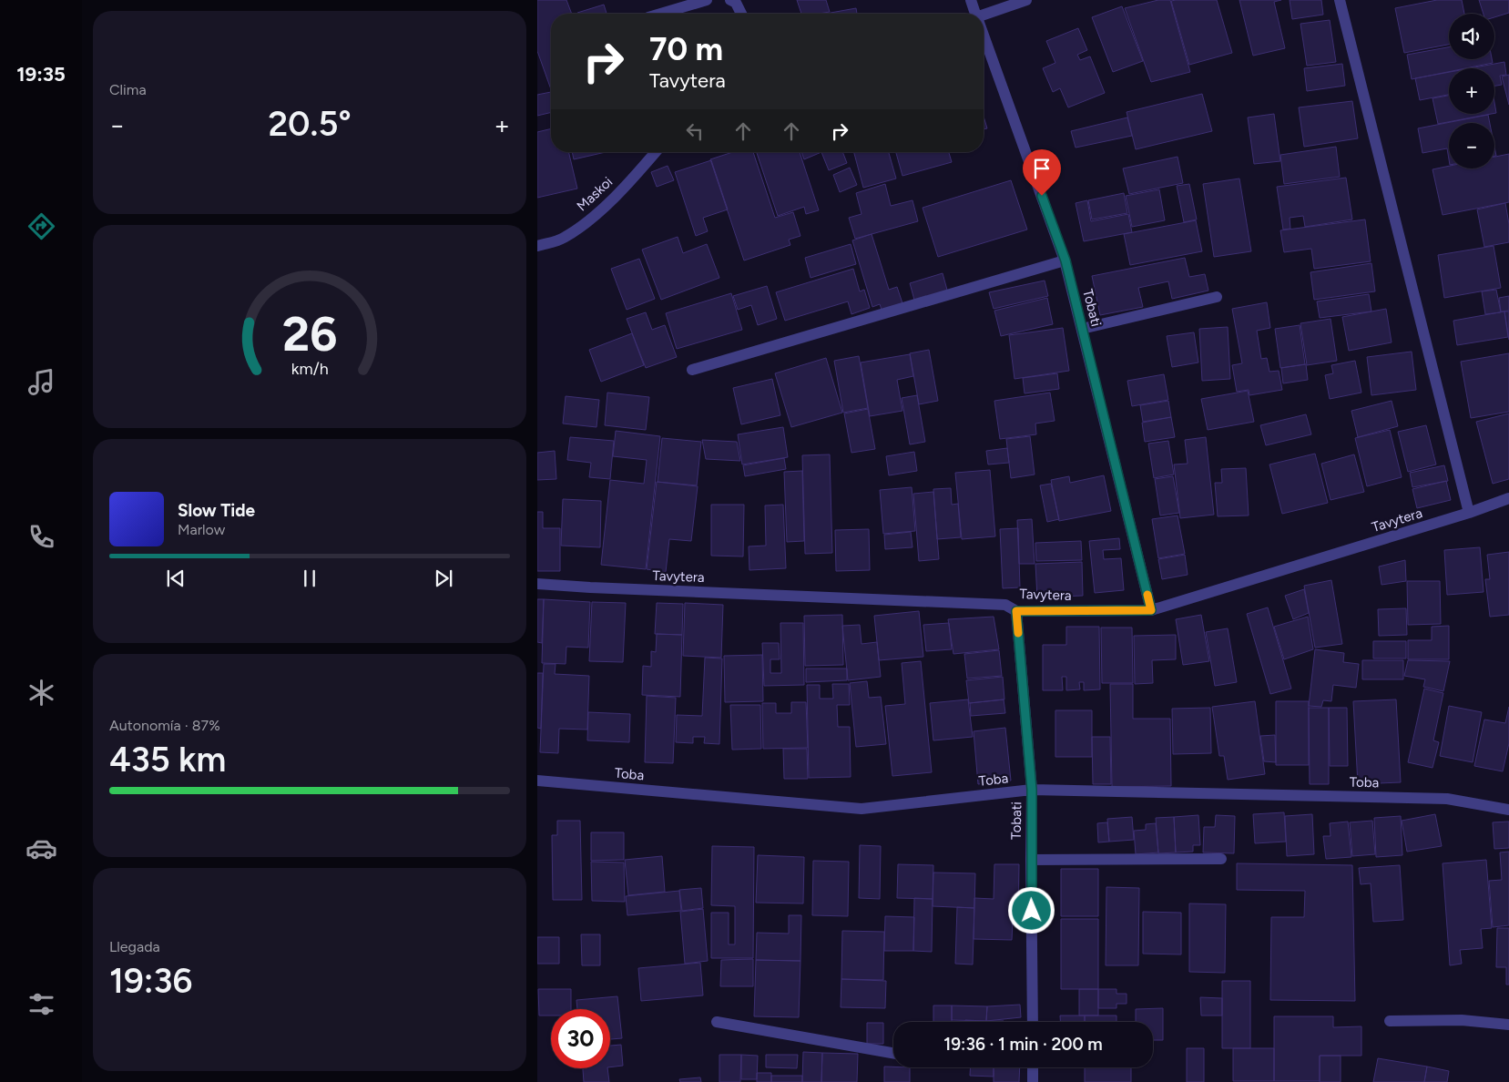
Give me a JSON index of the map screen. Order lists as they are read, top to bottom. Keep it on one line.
{"streets":{"street":["Maskoi","Tobati","Tavytera","Toba"]},"crossings":[["Tobati","Tavytera"],["Tobati","Toba"]],"page":{"tabs":"19:35","tile":["Clima",["Autonomía · 87%","435 km"],["Llegada","19:36"]],"map_buttons":["+","−"],"turn":["70 m","Tavytera"],"heat":["−","20.5°","+"],"song":["Slow Tide","Marlow"],"limit":"30","trip":"19:36 · 1 min · 200 m","gauge":["26","km/h"]}}
